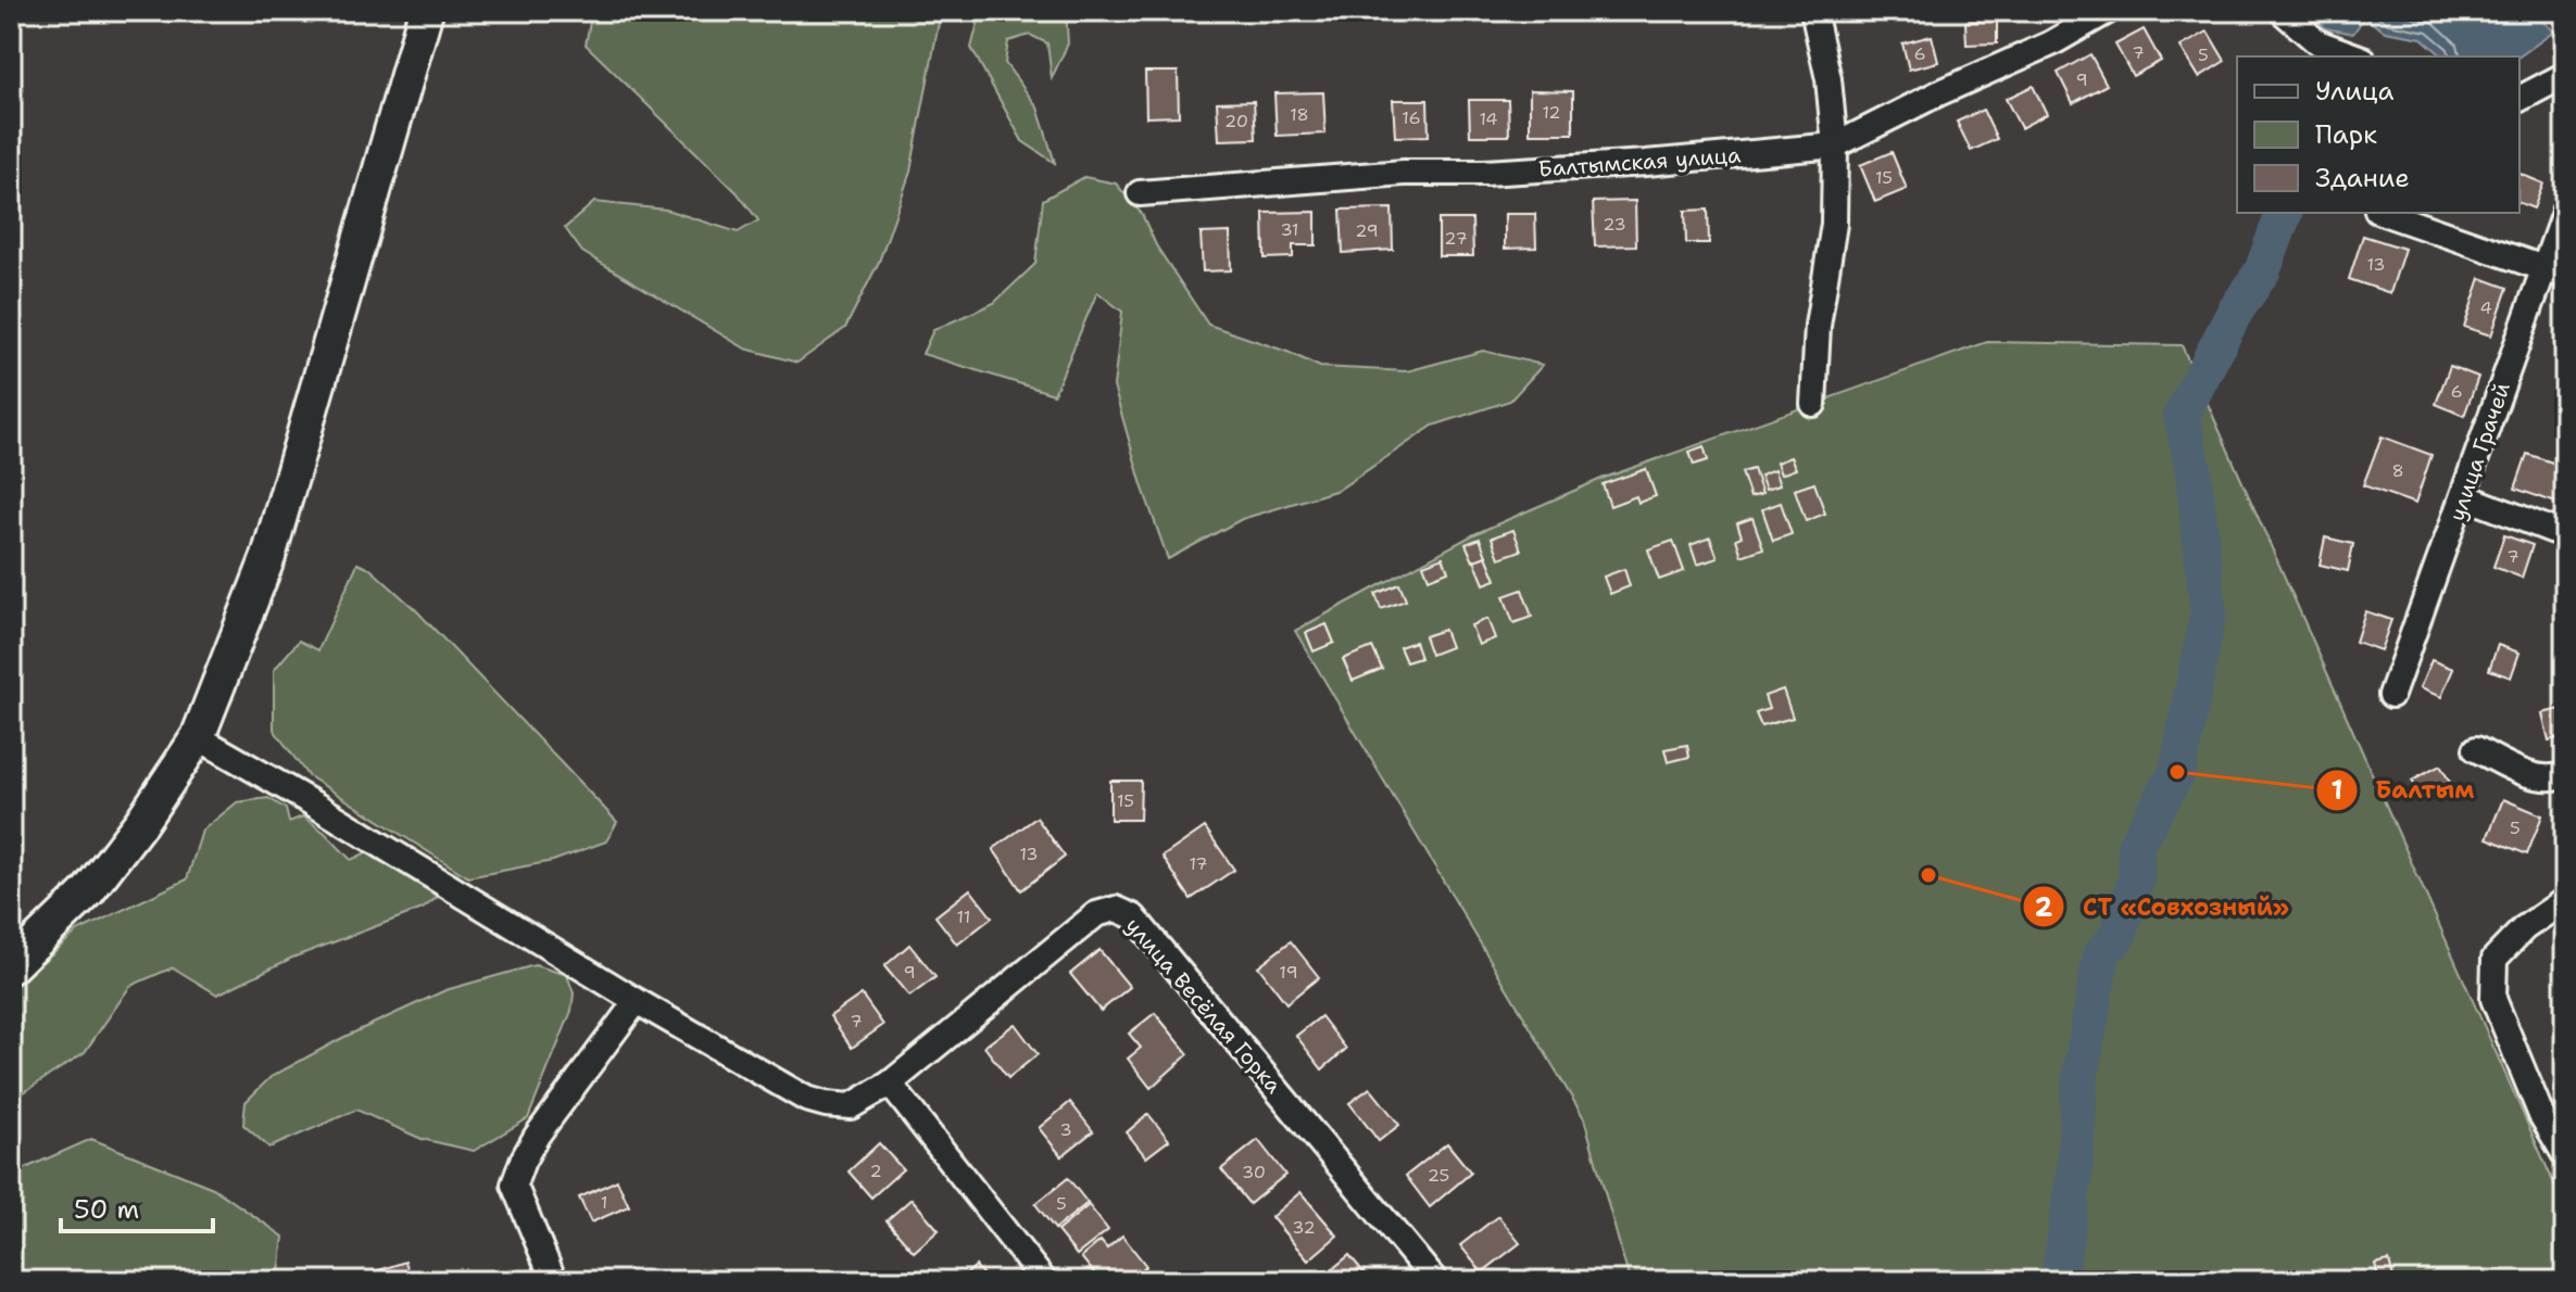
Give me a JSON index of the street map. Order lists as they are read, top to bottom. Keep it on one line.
{"streets":{"street":["Балтымская улица","улица Грачей","улица Весёлая Горка"]},"places":["Балтым","СТ «Совхозный»"],"house_numbers":["7","6","5","9","12","18","16","14","20","15","23","31","29","27","13","4","6","8","7","15","5","13","17","11","9","19","7","3","2","30","25","1","5","32"],"legend":["Улица","Парк","Здание"],"scale_bar":"50 m"}
